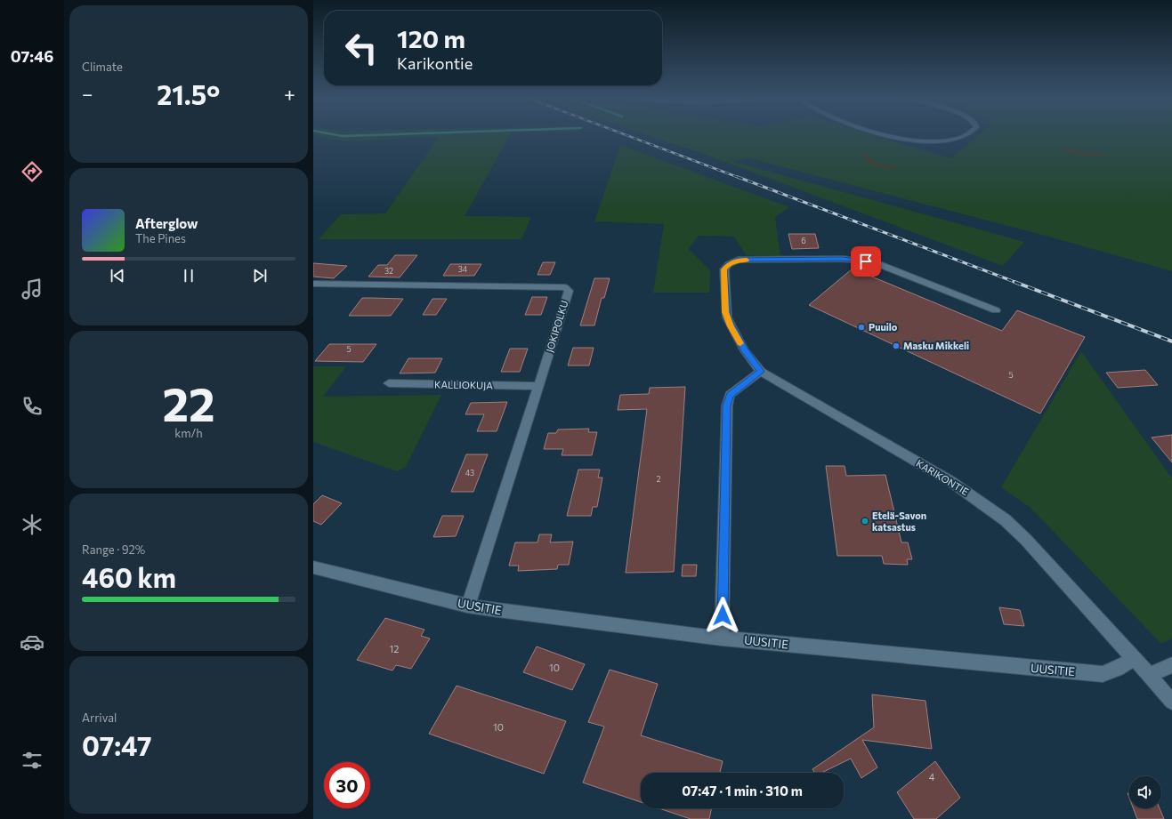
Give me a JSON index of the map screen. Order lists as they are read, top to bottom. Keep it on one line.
{"streets":{"street":["JOKIPOLKU","KALLIOKUJA","KARIKONTIE","UUSITIE"]},"crossings":[["JOKIPOLKU","KALLIOKUJA"],["JOKIPOLKU","UUSITIE"],["KARIKONTIE","UUSITIE"]],"places":["Puuilo","Masku Mikkeli","Etelä-Savon katsastus"],"house_numbers":["6","34","32","5","5","43","2","12","10","10","4"],"page":{"tabs":"07:46","tile":["Climate",["22","km/h"],["Range · 92%","460 km"],["Arrival","07:47"]],"turn":["120 m","Karikontie"],"heat":["−","21.5°","+"],"song":["Afterglow","The Pines"],"limit":"30","trip":"07:47 · 1 min · 310 m"}}
